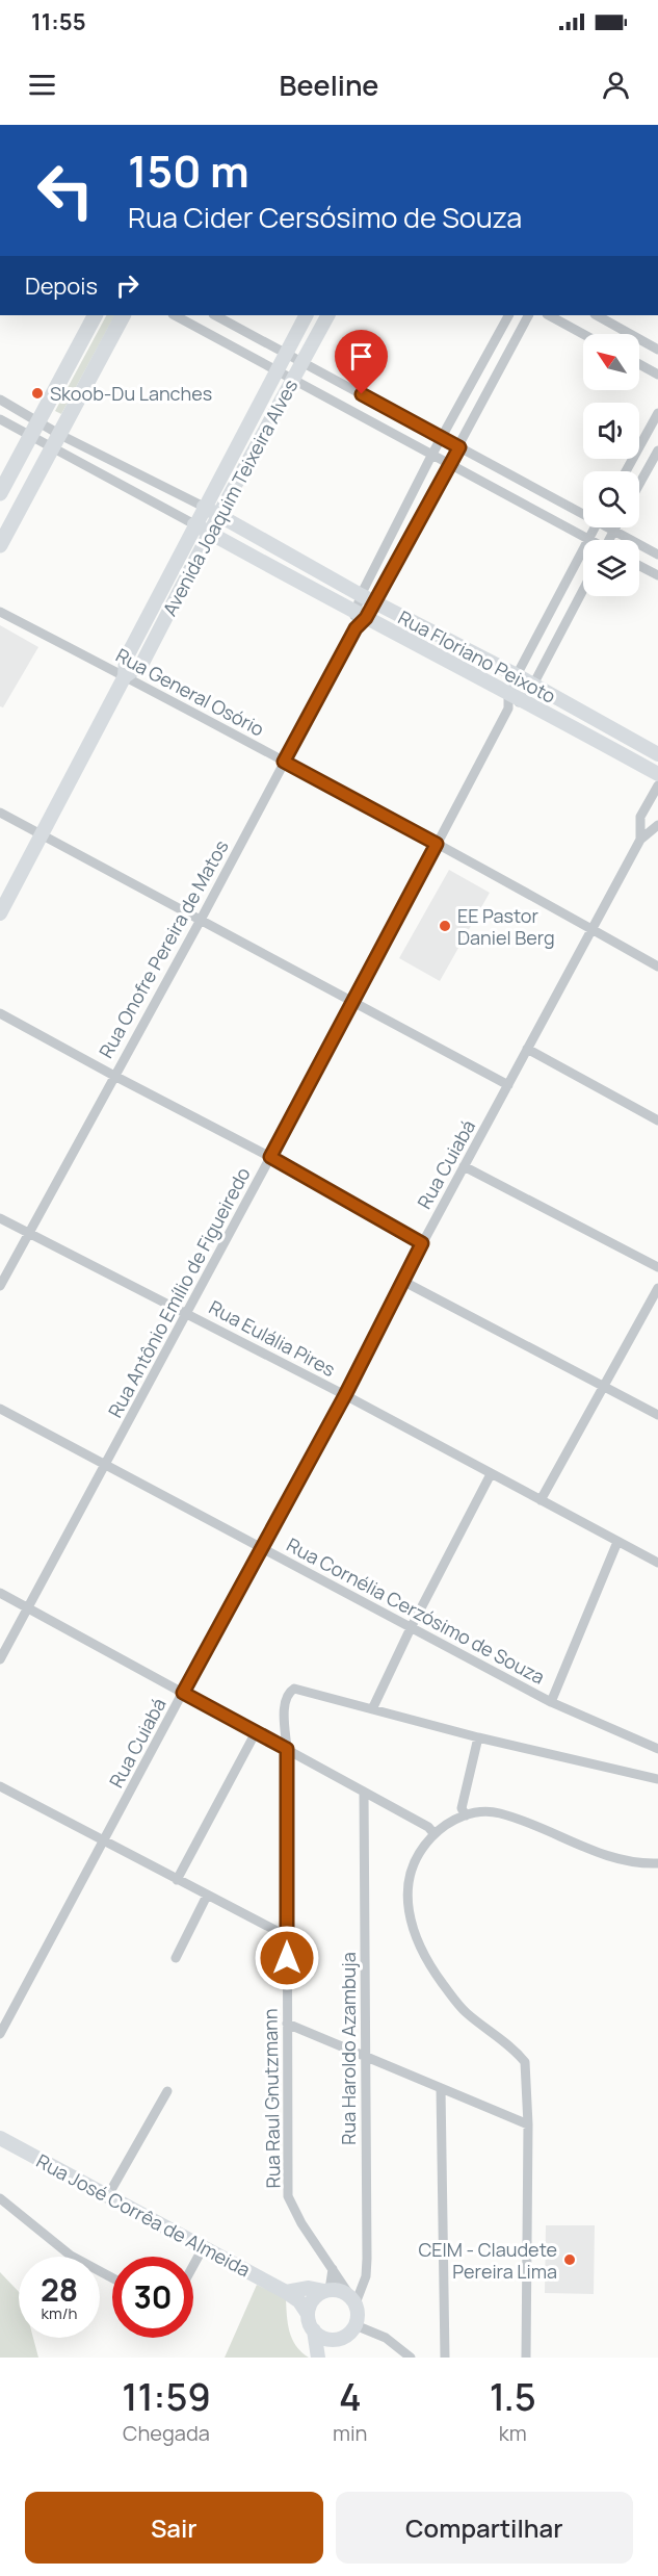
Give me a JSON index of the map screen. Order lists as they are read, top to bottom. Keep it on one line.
{"streets":{"street":["Avenida Joaquim Teixeira Alves","Rua Floriano Peixoto","Rua General Osório","Rua Onofre Pereira de Matos","Rua Cuiabá","Rua Antônio Emílio de Figueiredo","Rua Eulália Pires","Rua Cornélia Cerzósimo de Souza","Rua Haroldo Azambuja","Rua Raul Gnutzmann","Rua José Corrêa de Almeida"]},"crossings":[["Avenida Joaquim Teixeira Alves","Rua Floriano Peixoto"],["Avenida Joaquim Teixeira Alves","Rua General Osório"],["Rua Floriano Peixoto","Rua Onofre Pereira de Matos"],["Rua Floriano Peixoto","Rua Antônio Emílio de Figueiredo"],["Rua General Osório","Rua Onofre Pereira de Matos"],["Rua General Osório","Rua Cuiabá"],["Rua General Osório","Rua Antônio Emílio de Figueiredo"],["Rua Onofre Pereira de Matos","Rua Eulália Pires"],["Rua Cuiabá","Rua Eulália Pires"],["Rua Cuiabá","Rua Cornélia Cerzósimo de Souza"],["Rua Antônio Emílio de Figueiredo","Rua Eulália Pires"],["Rua Antônio Emílio de Figueiredo","Rua Cornélia Cerzósimo de Souza"],["Rua Haroldo Azambuja","Rua Raul Gnutzmann"],["Rua Haroldo Azambuja","Rua José Corrêa de Almeida"],["Rua Raul Gnutzmann","Rua José Corrêa de Almeida"]],"places":["Skoob-Du Lanches","EE Pastor Daniel Berg","CEIM - Claudete Pereira Lima"],"north":"top left","page":{"status":"11:55","header":"Beeline","turn":["150 m","Rua Cider Cersósimo de Souza"],"then":"Depois","speed":"28 km/h","limit":"30","eta":["11:59","Chegada","4","min","1.5","km"],"buttons":["Sair","Compartilhar"]}}
